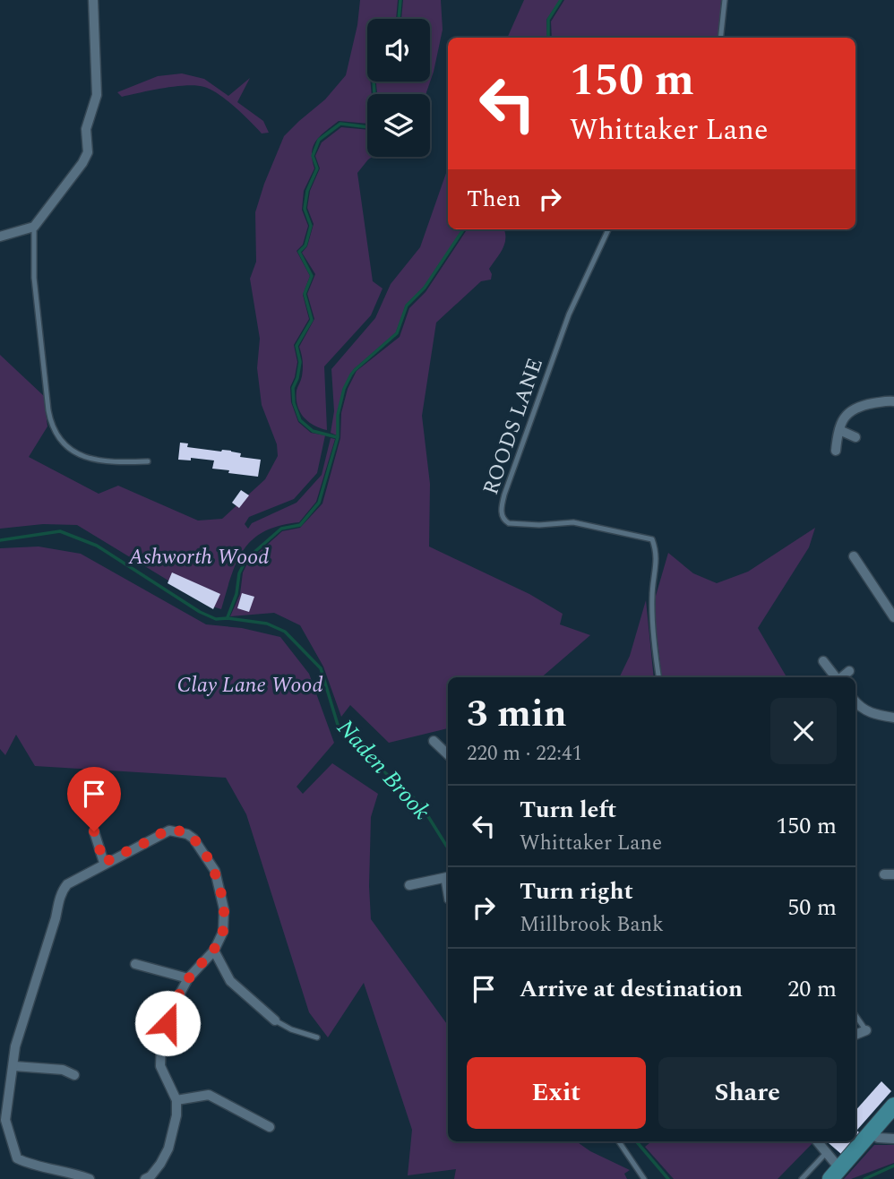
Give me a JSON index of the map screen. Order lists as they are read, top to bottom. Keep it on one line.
{"streets":{"lane":["ROODS LANE"]},"water":["Naden Brook"],"parks":["Ashworth Wood","Clay Lane Wood"],"page":{"turn":["150 m","Whittaker Lane"],"then":"Then","heading":["3 min","220 m · 22:41"],"list":[{"name":"Turn left","note":"Whittaker Lane","value":"150 m"},{"name":"Turn right","note":"Millbrook Bank","value":"50 m"},{"name":"Arrive at destination","value":"20 m"}],"buttons":["Exit","Share"]}}
